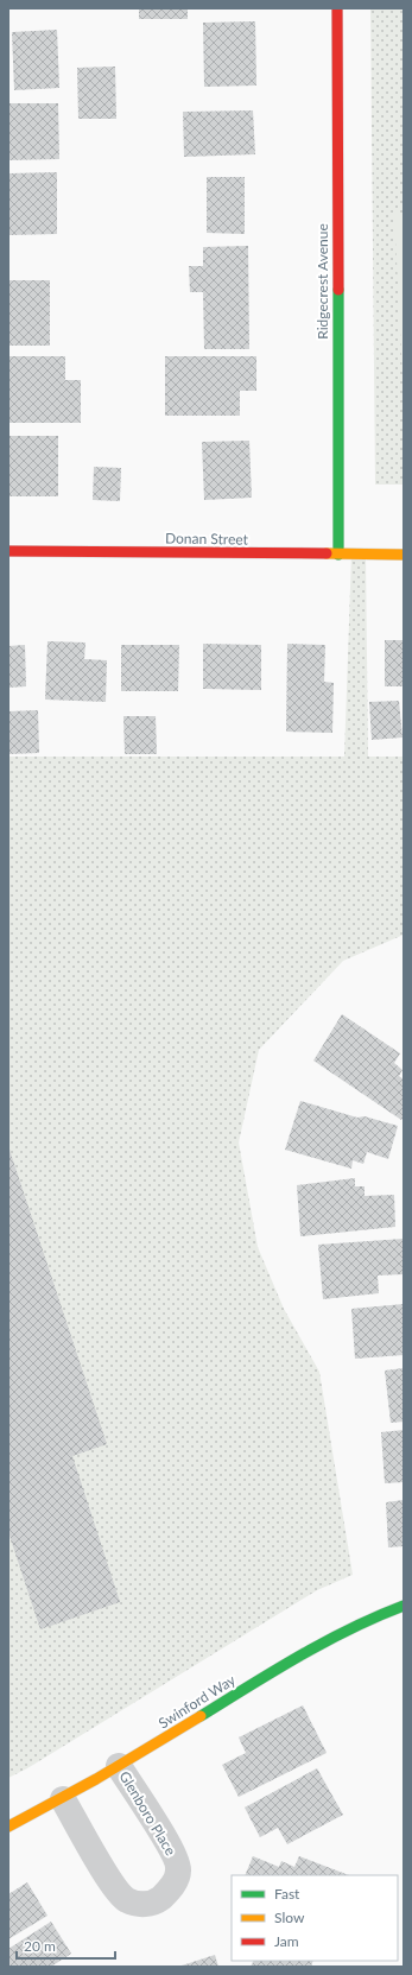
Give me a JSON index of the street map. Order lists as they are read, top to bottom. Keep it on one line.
{"streets":{"street":["Ridgecrest Avenue","Donan Street","Swinford Way","Glenboro Place"]},"crossings":[["Ridgecrest Avenue","Donan Street"],["Swinford Way","Glenboro Place"]],"legend":["Fast","Slow","Jam"],"scale_bar":"20 m"}
